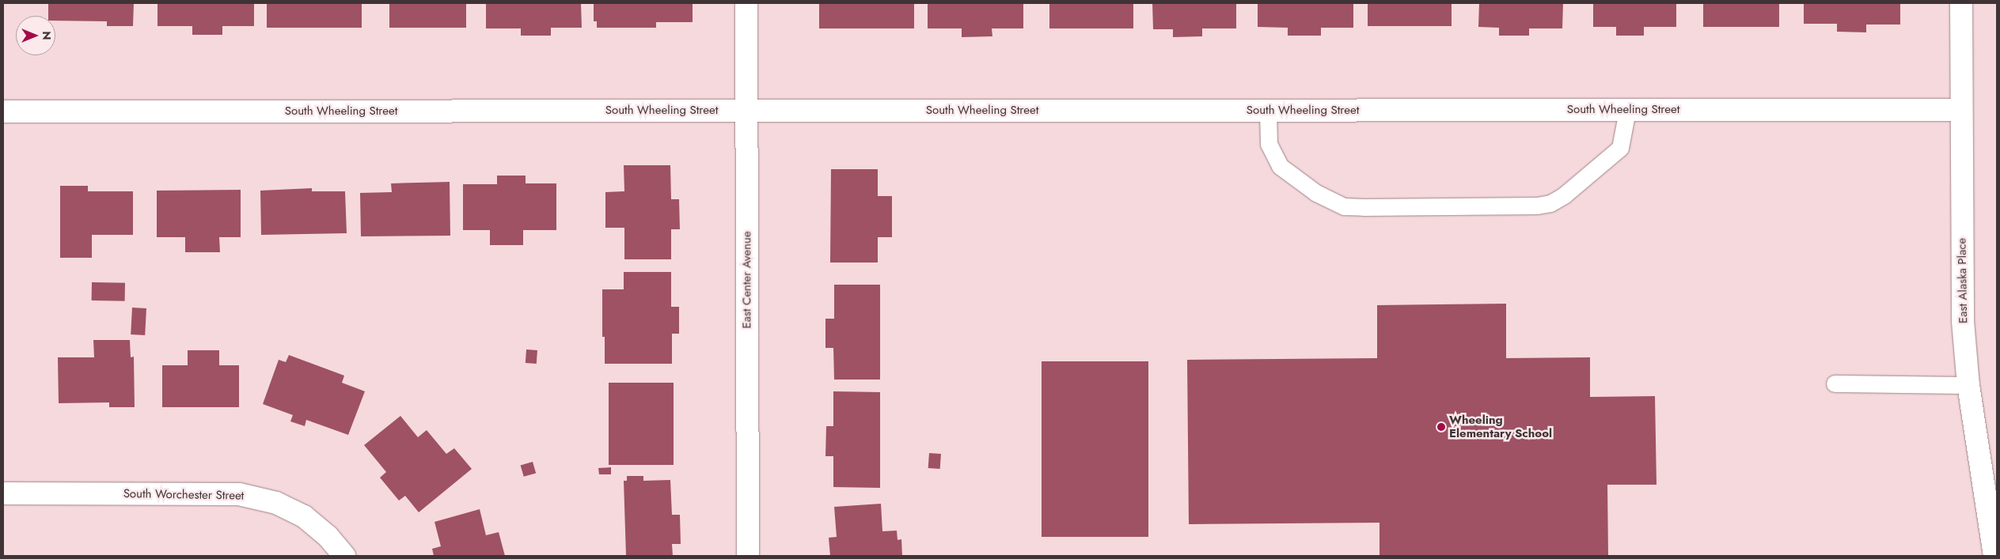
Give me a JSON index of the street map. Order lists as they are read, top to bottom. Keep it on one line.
{"streets":{"street":["South Wheeling Street","East Center Avenue","East Alaska Place","South Worchester Street"]},"crossings":[["South Wheeling Street","East Center Avenue"],["South Wheeling Street","East Alaska Place"]],"places":["Wheeling Elementary School"],"north":"right"}
